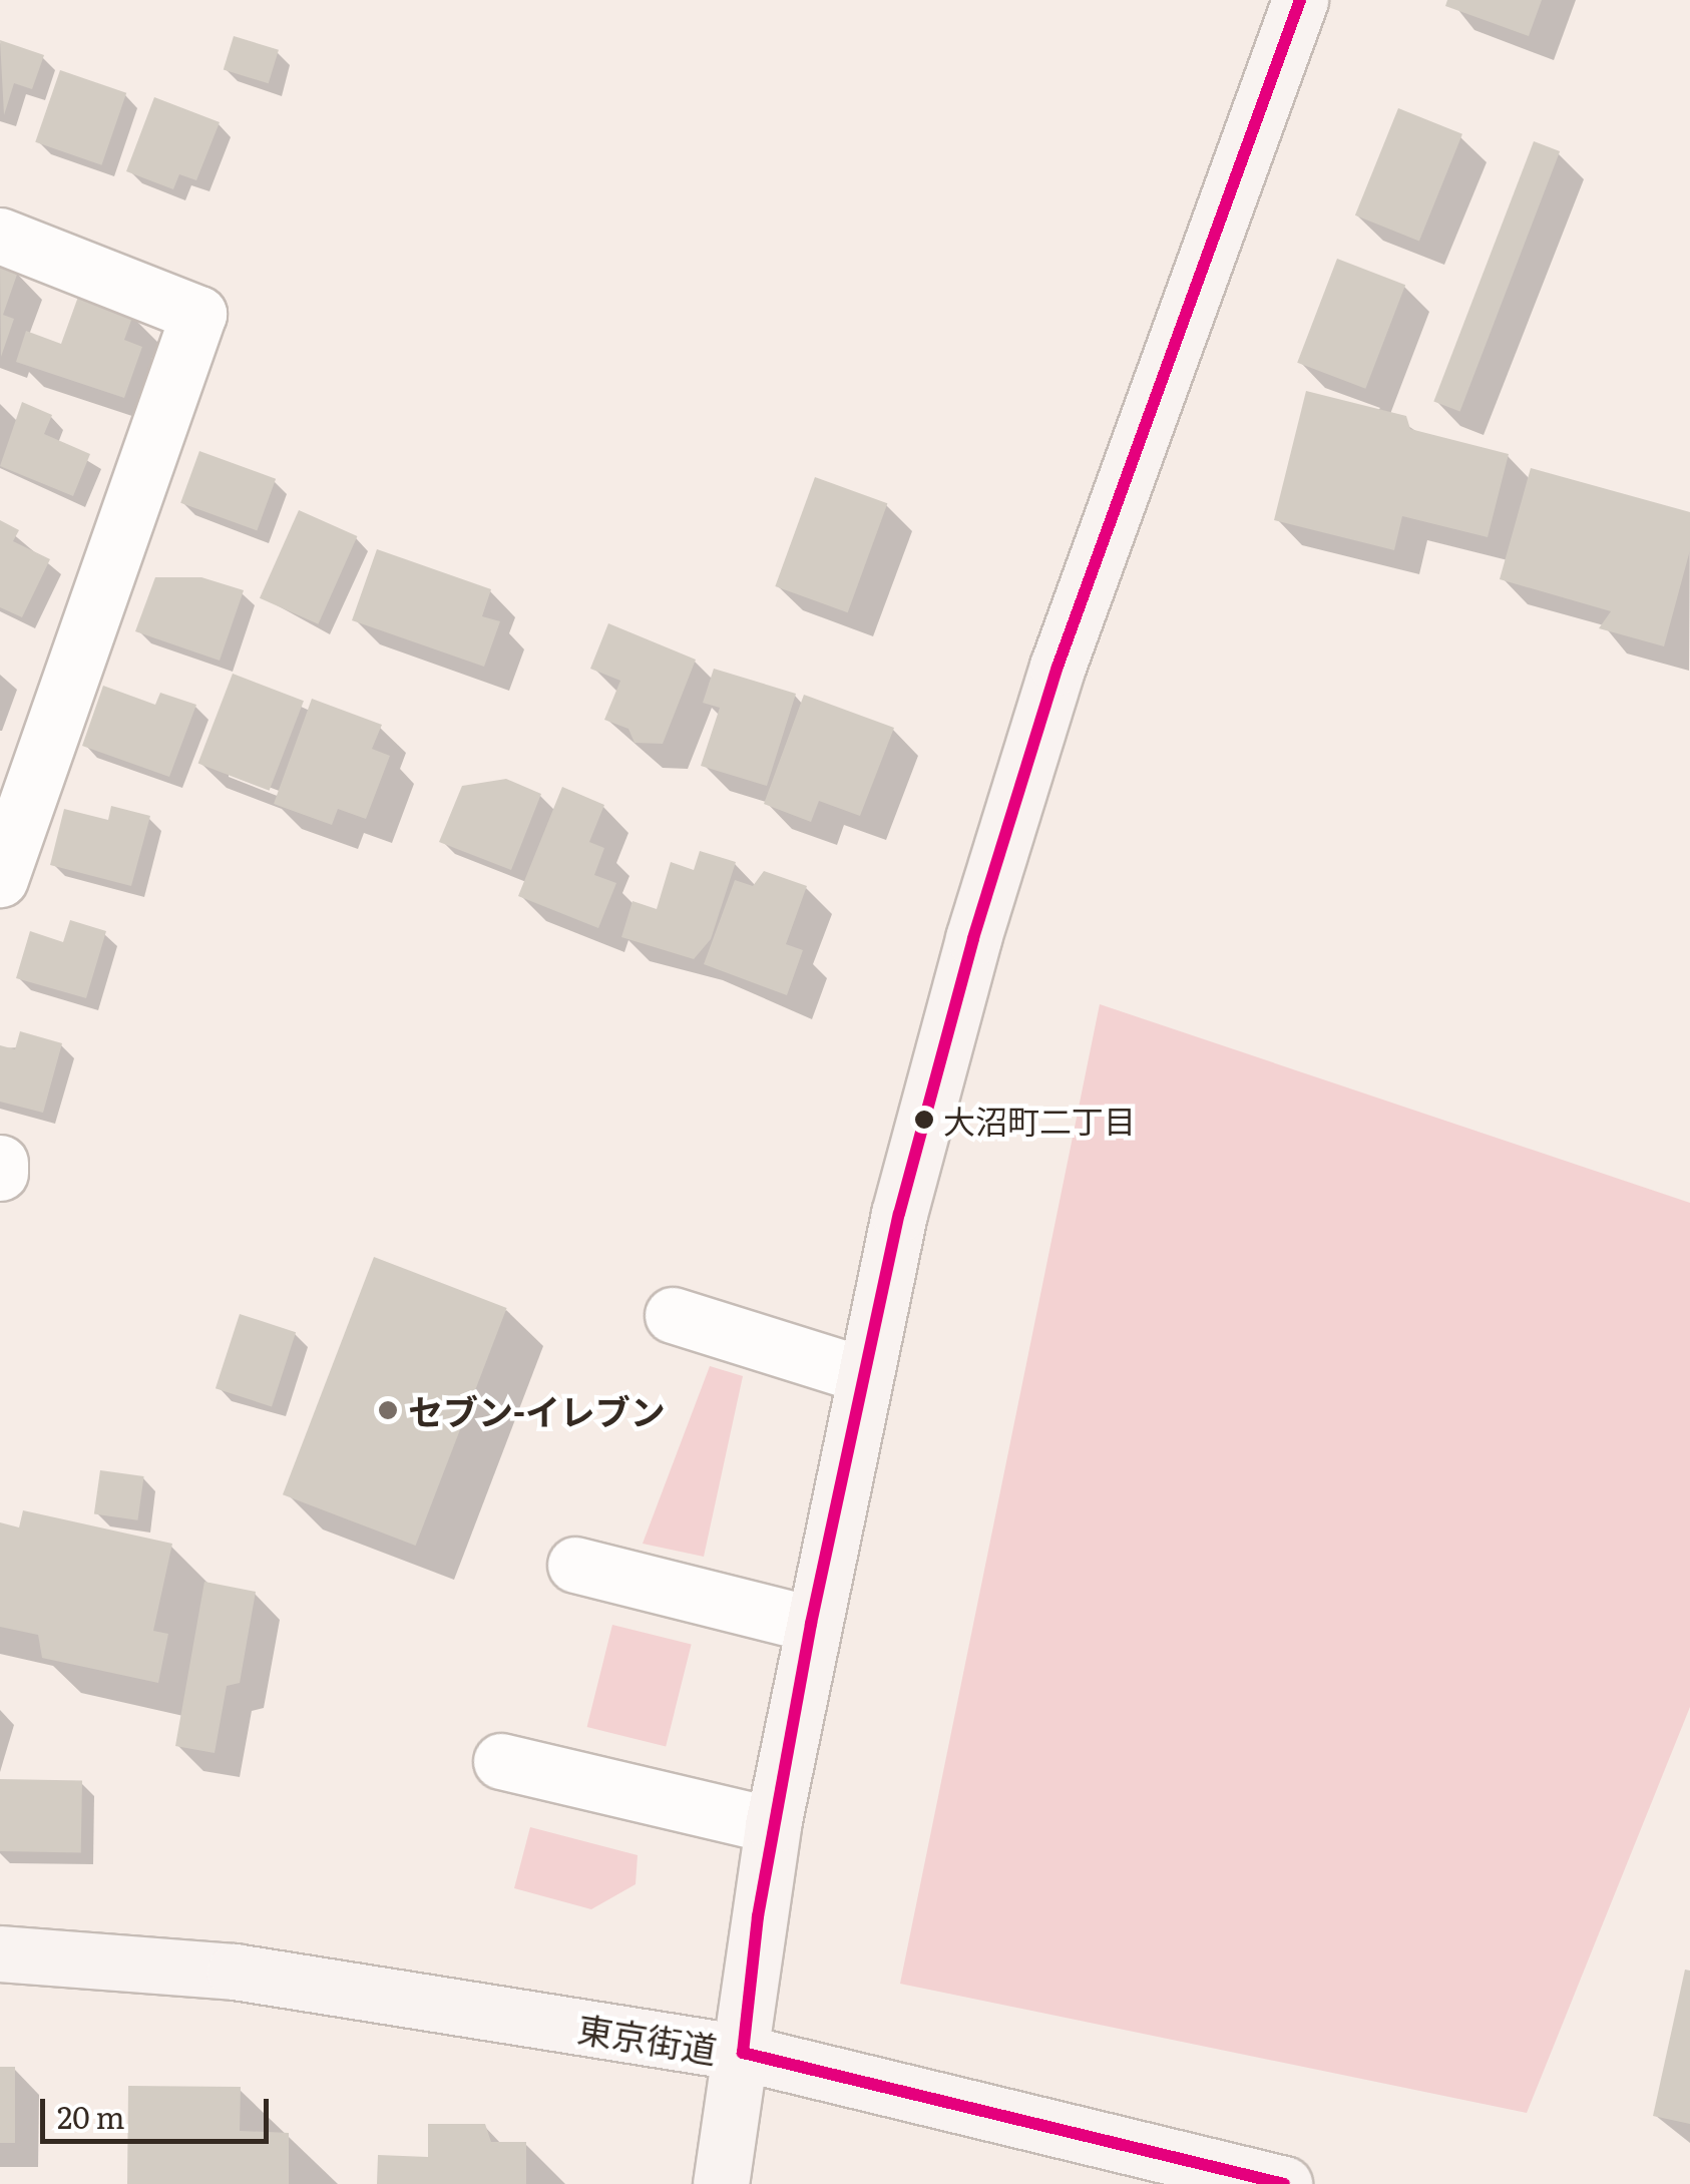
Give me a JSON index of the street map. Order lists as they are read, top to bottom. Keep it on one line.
{"streets":{"main road":["東京街道"]},"places":["大沼町二丁目","セブン-イレブン"],"scale_bar":"20 m"}
